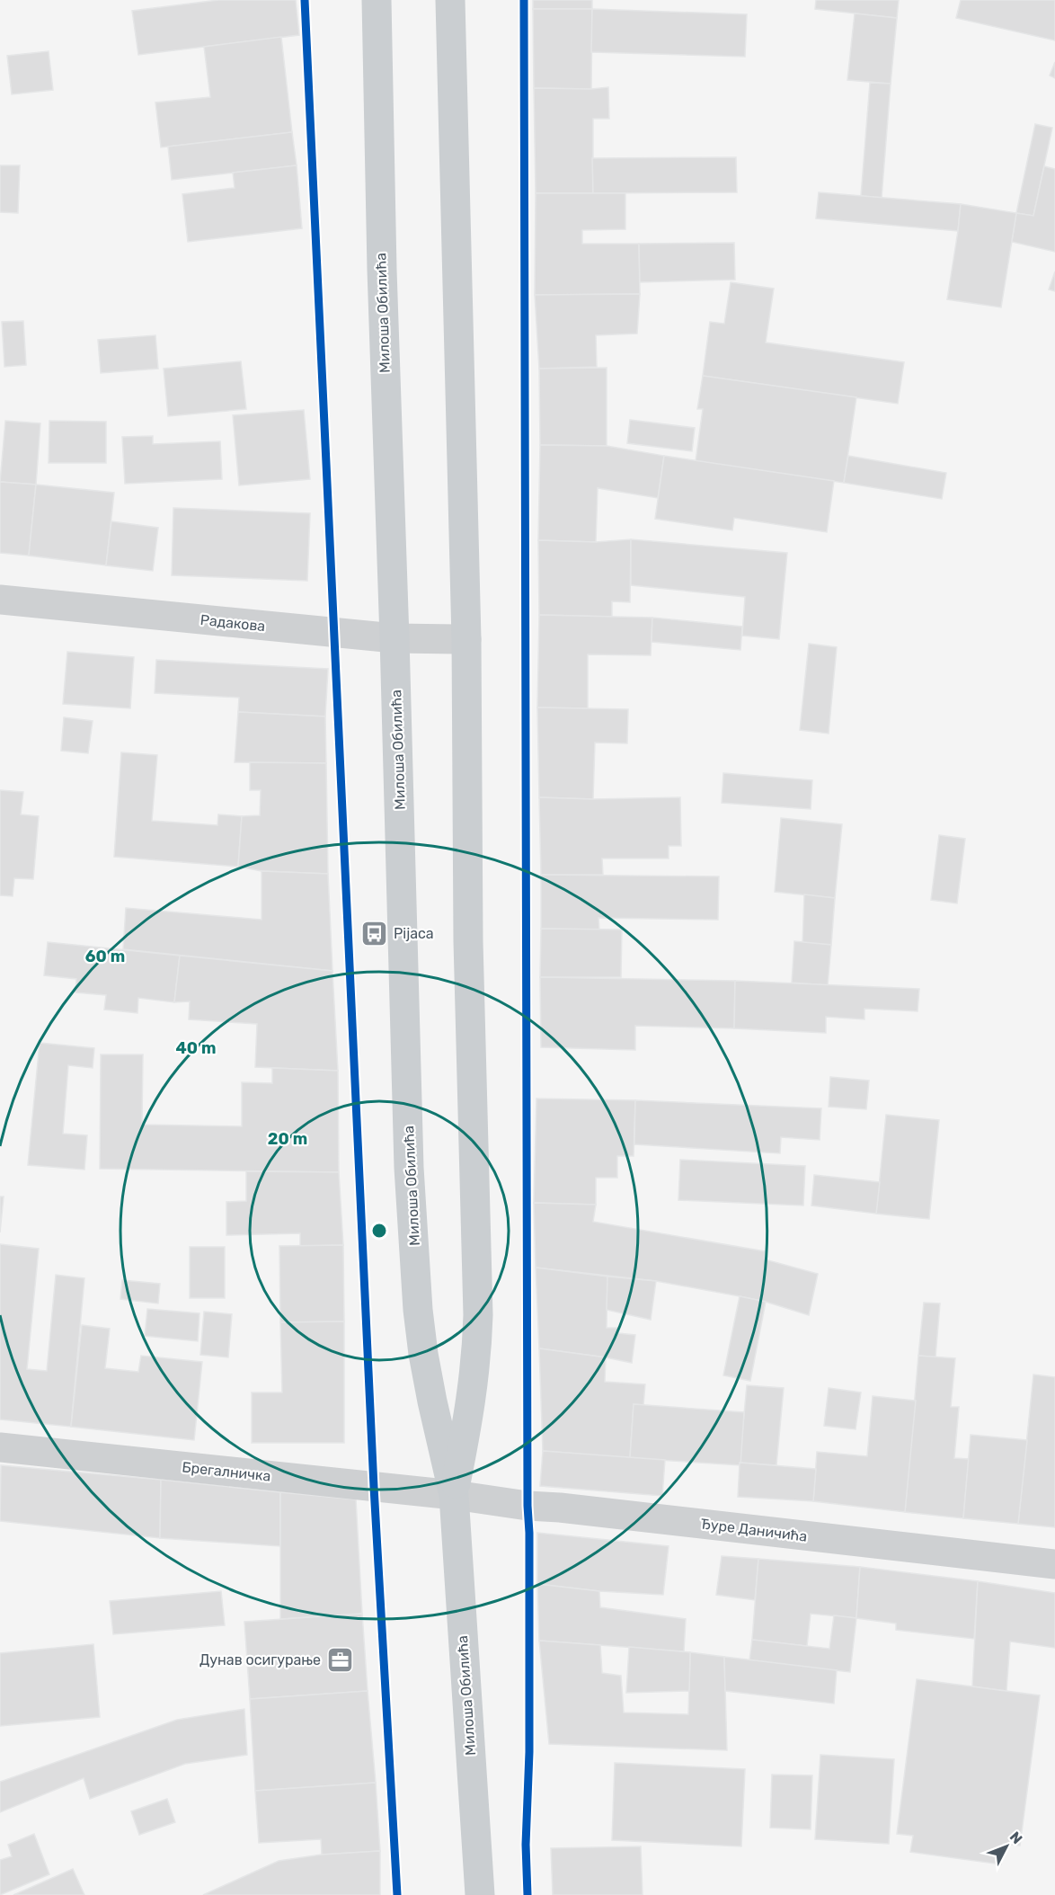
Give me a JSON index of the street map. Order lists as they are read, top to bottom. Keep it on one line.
{"streets":{"main road":["Милоша Обилића"],"street":["Радакова","Брегалничка","Ђуре Даничића"]},"crossings":[["Милоша Обилића","Радакова"],["Милоша Обилића","Брегалничка"],["Милоша Обилића","Ђуре Даничића"],["Брегалничка","Ђуре Даничића"]],"places":{"bus stop":["Pijaca"],"office":["Дунав осигурање"]},"north":"top right","rings":["60 m","40 m","20 m"]}
